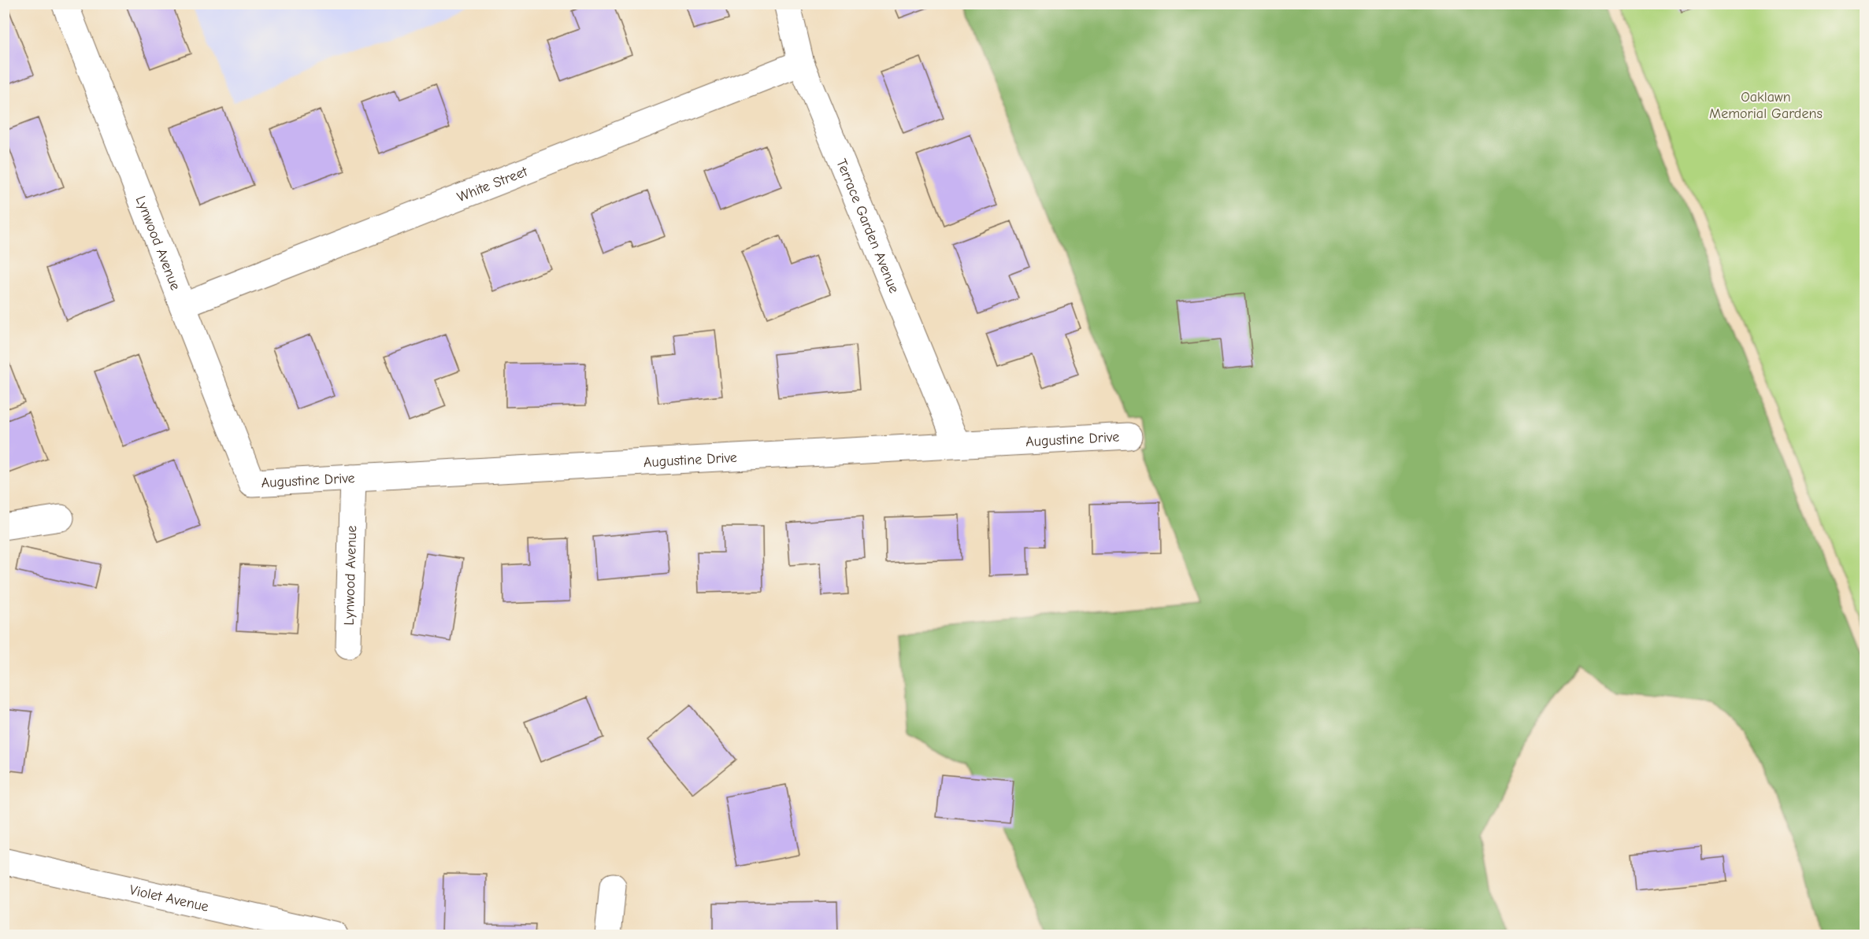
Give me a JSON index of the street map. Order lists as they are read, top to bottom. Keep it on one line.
{"streets":{"street":["White Street","Terrace Garden Avenue","Lynwood Avenue","Augustine Drive","Violet Avenue"]},"crossings":[["White Street","Terrace Garden Avenue"],["White Street","Lynwood Avenue"],["Terrace Garden Avenue","Augustine Drive"],["Lynwood Avenue","Augustine Drive"]],"parks":["Oaklawn Memorial Gardens"]}
